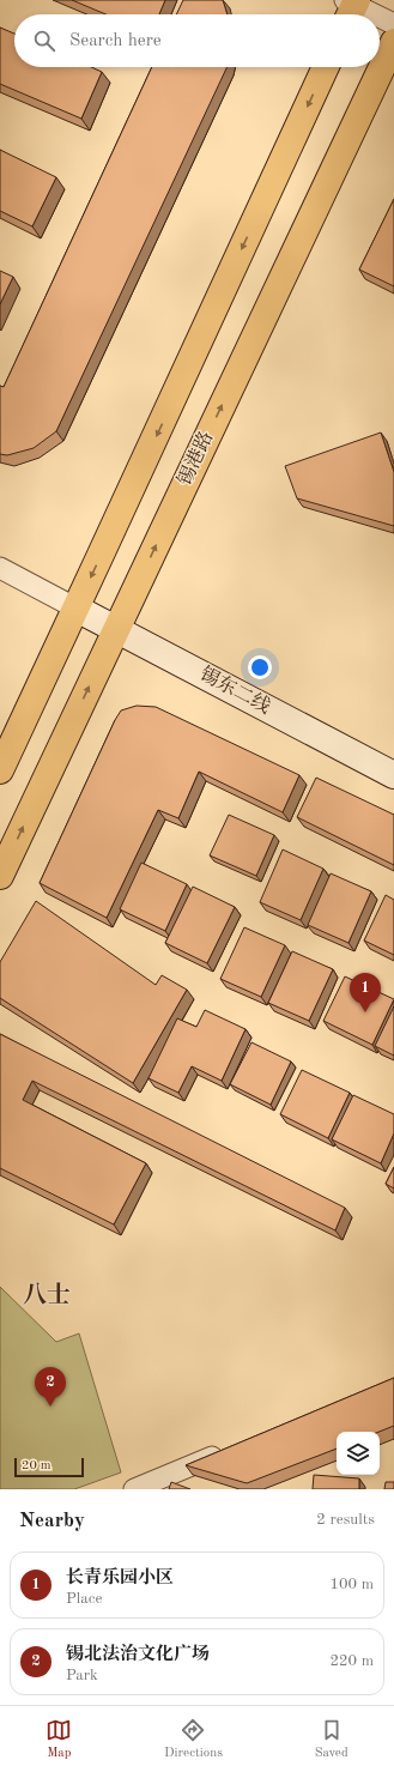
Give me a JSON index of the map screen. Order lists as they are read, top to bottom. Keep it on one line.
{"streets":{"main road":["锡港路","锡东二线"]},"crossings":[["锡港路","锡东二线"]],"districts":["八士"],"scale_bar":"20 m","page":{"search":"Search here","pins":["1","2"],"scale":"20 m","heading":["Nearby","2 results"],"list":[{"mark":"1","name":"长青乐园小区","note":"Place","value":"100 m"},{"mark":"2","name":"锡北法治文化广场","note":"Park","value":"220 m"}],"nav":["Map","Directions","Saved"]}}
